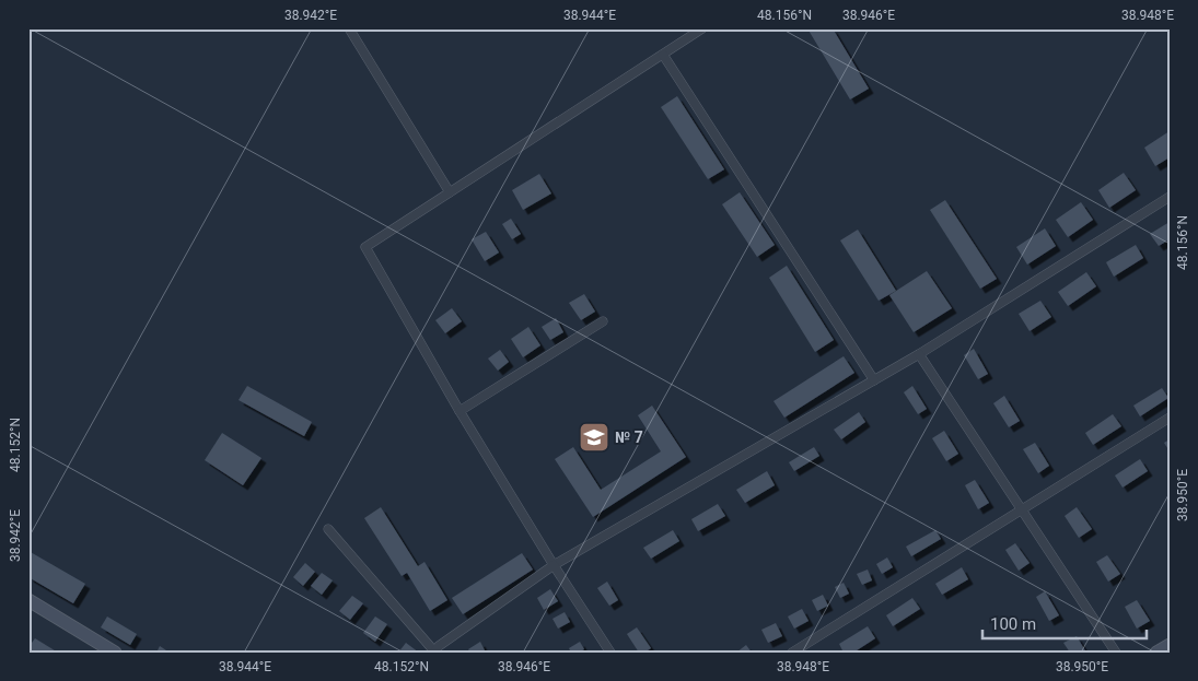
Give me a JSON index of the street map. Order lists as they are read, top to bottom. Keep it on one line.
{"places":{"school or university":["№ 7"]},"scale_bar":"100 m","coordinates":["38.942°E","38.944°E","48.156°N","38.946°E","38.948°E","48.152°N","38.950°E"]}
